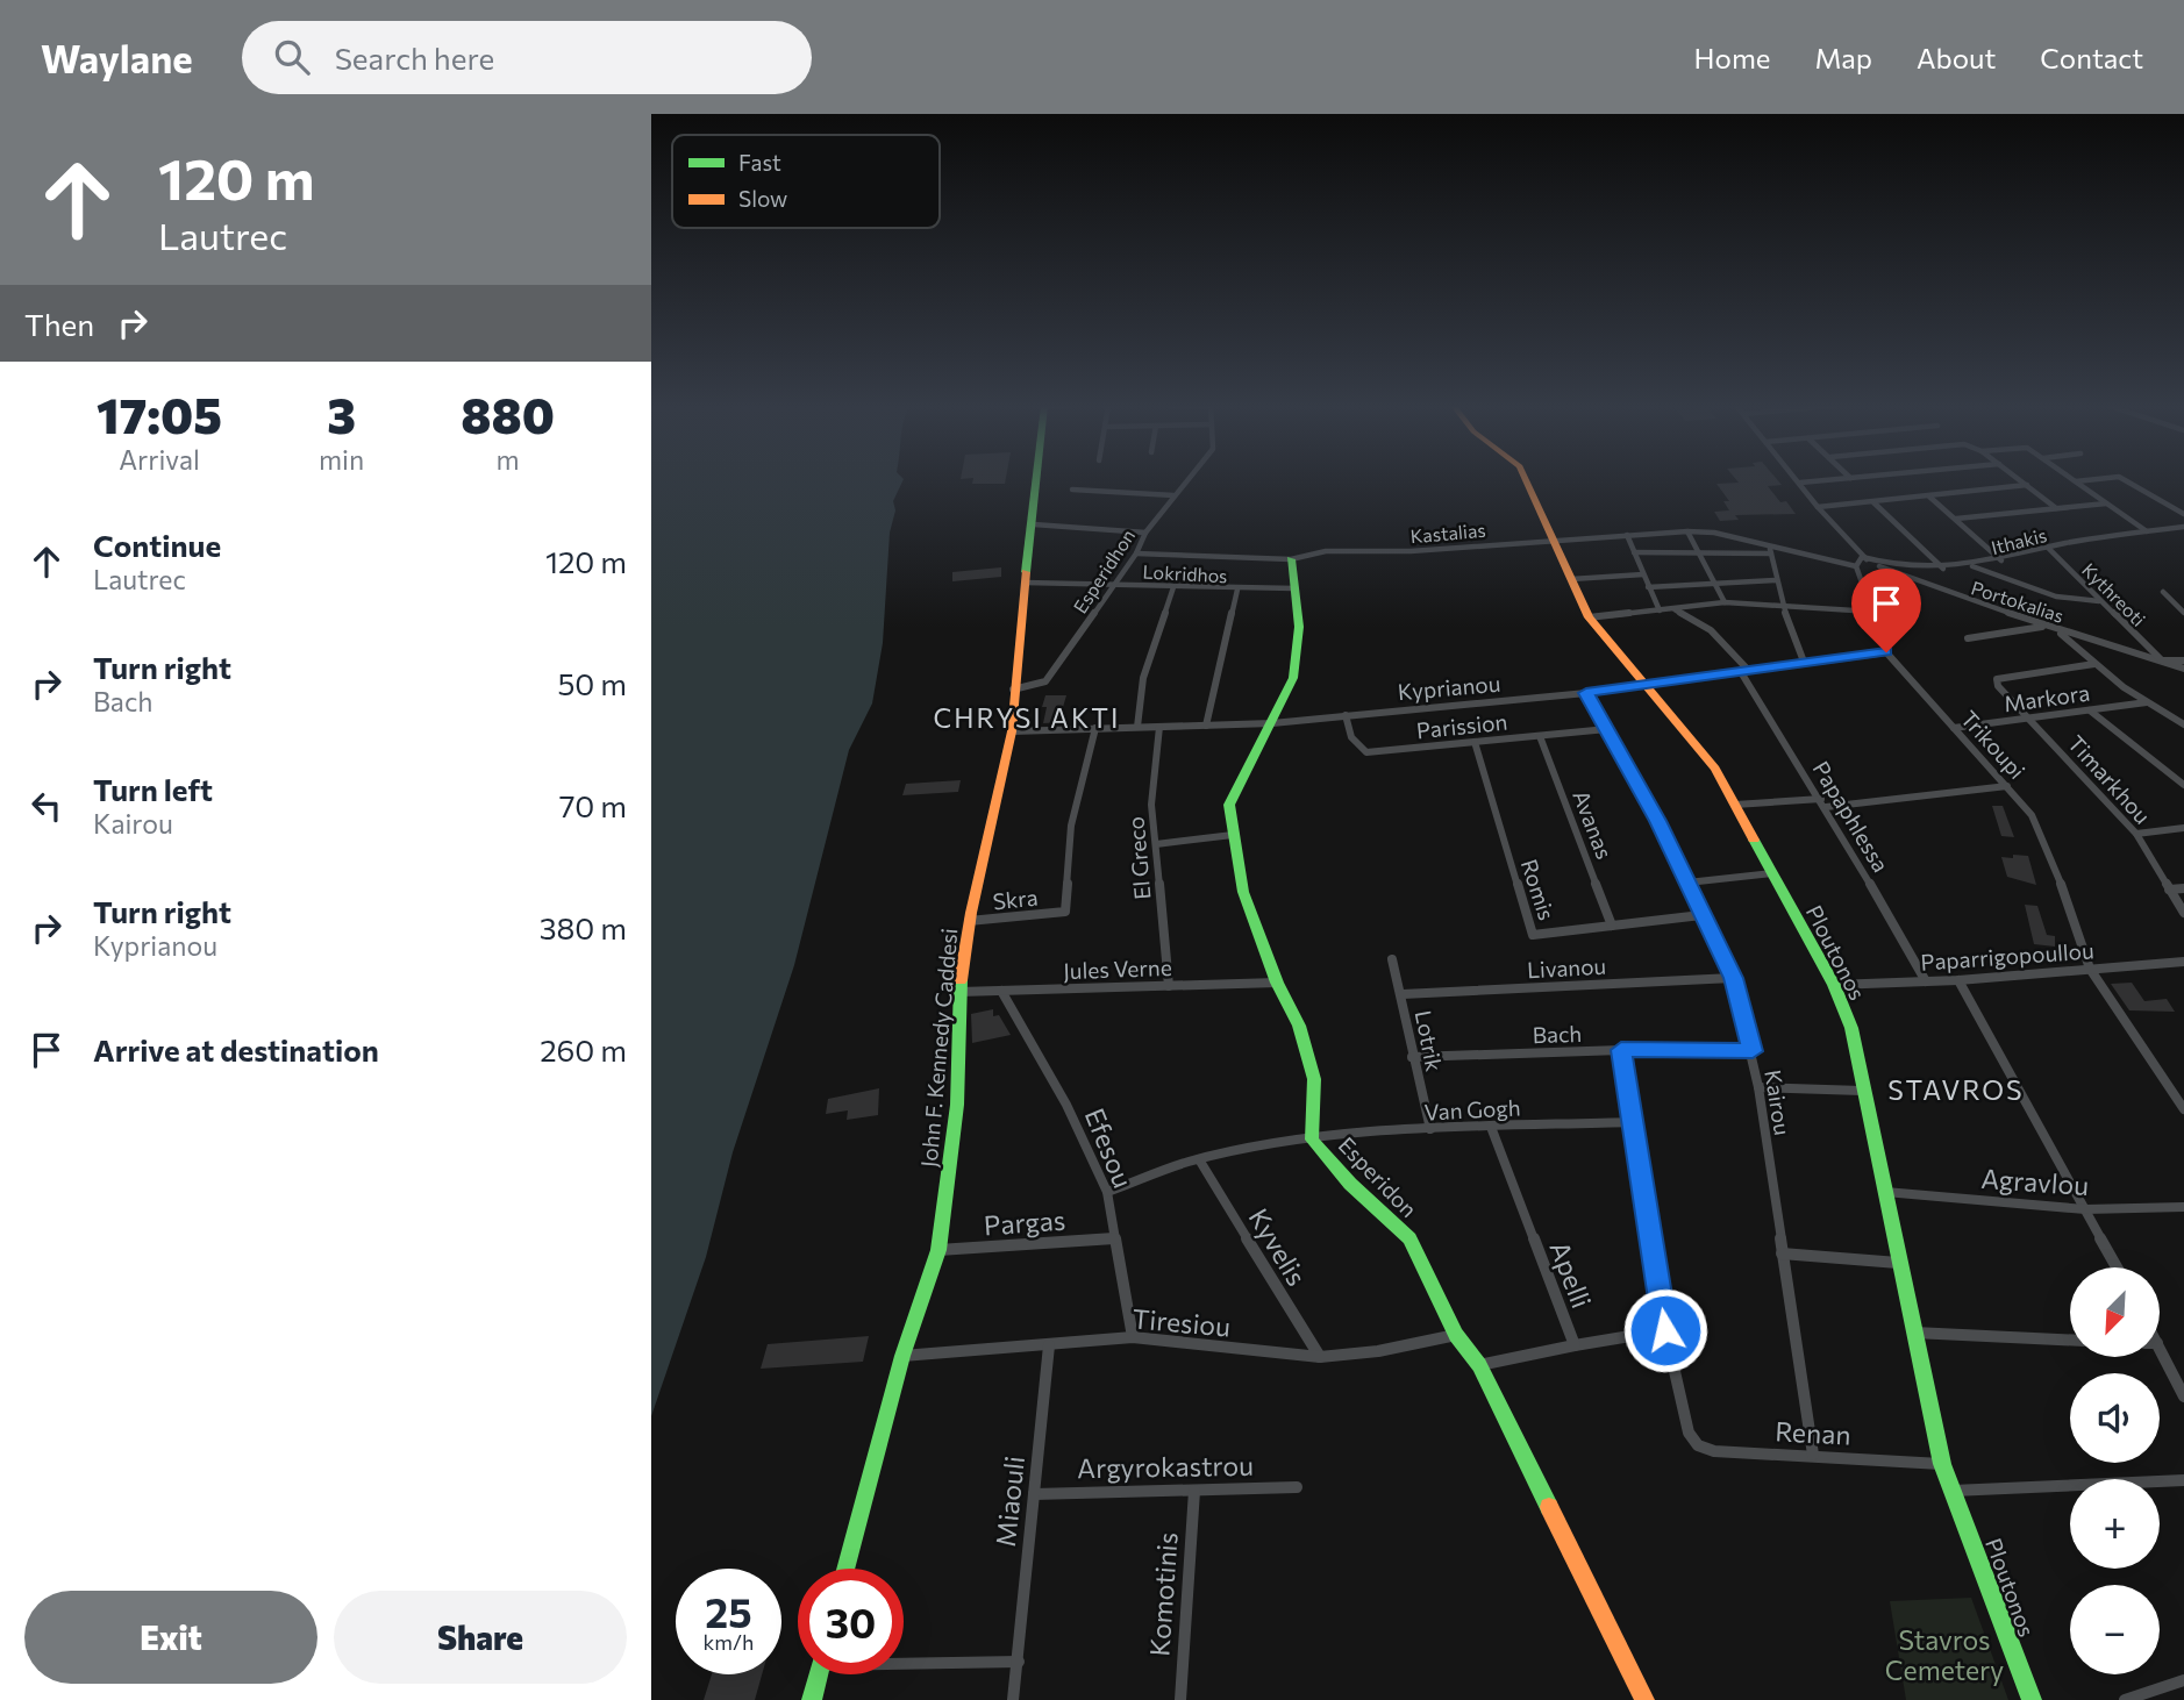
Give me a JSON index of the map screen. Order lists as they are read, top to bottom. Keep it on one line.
{"streets":{"street":["Kastalias","Ithakis","Esperidhon","Lokridhos","Kythreoti","Portokalias","Kyprianou","Markora","Parission","Trikoupi","Timarkhou","Papaphlessa","Avanas","El Greco","Romis","Skra","Ploutonos","Paparrigopoullou","Livanou","Jules Verne","Bach","Lotrik","John F. Kennedy Caddesi","Kairou","Van Gogh","Efesou","Esperidon","Agravlou","Pargas","Kyvelis","Apelli","Tiresiou","Renan","Argyrokastrou","Miaouli","Komotinis"]},"crossings":[["Kastalias","Esperidhon"],["Kastalias","Trikoupi"],["Kastalias","Ploutonos"],["Kastalias","Esperidon"],["Ithakis","Kythreoti"],["Ithakis","Portokalias"],["Esperidhon","Lokridhos"],["Esperidhon","John F. Kennedy Caddesi"],["Lokridhos","John F. Kennedy Caddesi"],["Lokridhos","Esperidon"],["Kythreoti","Portokalias"],["Kyprianou","Parission"],["Kyprianou","Trikoupi"],["Kyprianou","Papaphlessa"],["Kyprianou","El Greco"],["Kyprianou","Skra"],["Kyprianou","Ploutonos"],["Kyprianou","John F. Kennedy Caddesi"],["Kyprianou","Kairou"],["Kyprianou","Esperidon"],["Markora","Trikoupi"],["Markora","Timarkhou"],["Parission","Avanas"],["Parission","Romis"],["Parission","Kairou"],["Trikoupi","Paparrigopoullou"],["Papaphlessa","Paparrigopoullou"],["Avanas","Romis"],["El Greco","Jules Verne"],["Romis","Kairou"],["Skra","John F. Kennedy Caddesi"],["Ploutonos","Paparrigopoullou"],["Ploutonos","Agravlou"],["Ploutonos","Renan"],["Livanou","Lotrik"],["Livanou","Kairou"],["Jules Verne","John F. Kennedy Caddesi"],["Jules Verne","Efesou"],["Jules Verne","Esperidon"],["Bach","Lotrik"],["Bach","Kairou"],["Lotrik","Van Gogh"],["John F. Kennedy Caddesi","Pargas"],["John F. Kennedy Caddesi","Tiresiou"],["Kairou","Renan"],["Van Gogh","Efesou"],["Van Gogh","Esperidon"],["Van Gogh","Kyvelis"],["Van Gogh","Apelli"],["Efesou","Pargas"],["Efesou","Tiresiou"],["Esperidon","Tiresiou"],["Kyvelis","Tiresiou"],["Tiresiou","Miaouli"],["Argyrokastrou","Miaouli"],["Argyrokastrou","Komotinis"]],"districts":["CHRYSI AKTI","STAVROS"],"parks":["Stavros Cemetery"],"legend":["Fast","Slow"],"north":"bottom left","page":{"header":"Waylane","search":"Search here","nav":["Home","Map","About","Contact"],"turn":["120 m","Lautrec"],"then":"Then","eta":["17:05","Arrival","3","min","880","m"],"list":[{"name":"Continue","note":"Lautrec","value":"120 m"},{"name":"Turn right","note":"Bach","value":"50 m"},{"name":"Turn left","note":"Kairou","value":"70 m"},{"name":"Turn right","note":"Kyprianou","value":"380 m"},{"name":"Arrive at destination","value":"260 m"}],"map_buttons":["+","−"],"speed":"25 km/h","limit":"30","buttons":["Exit","Share"]}}
